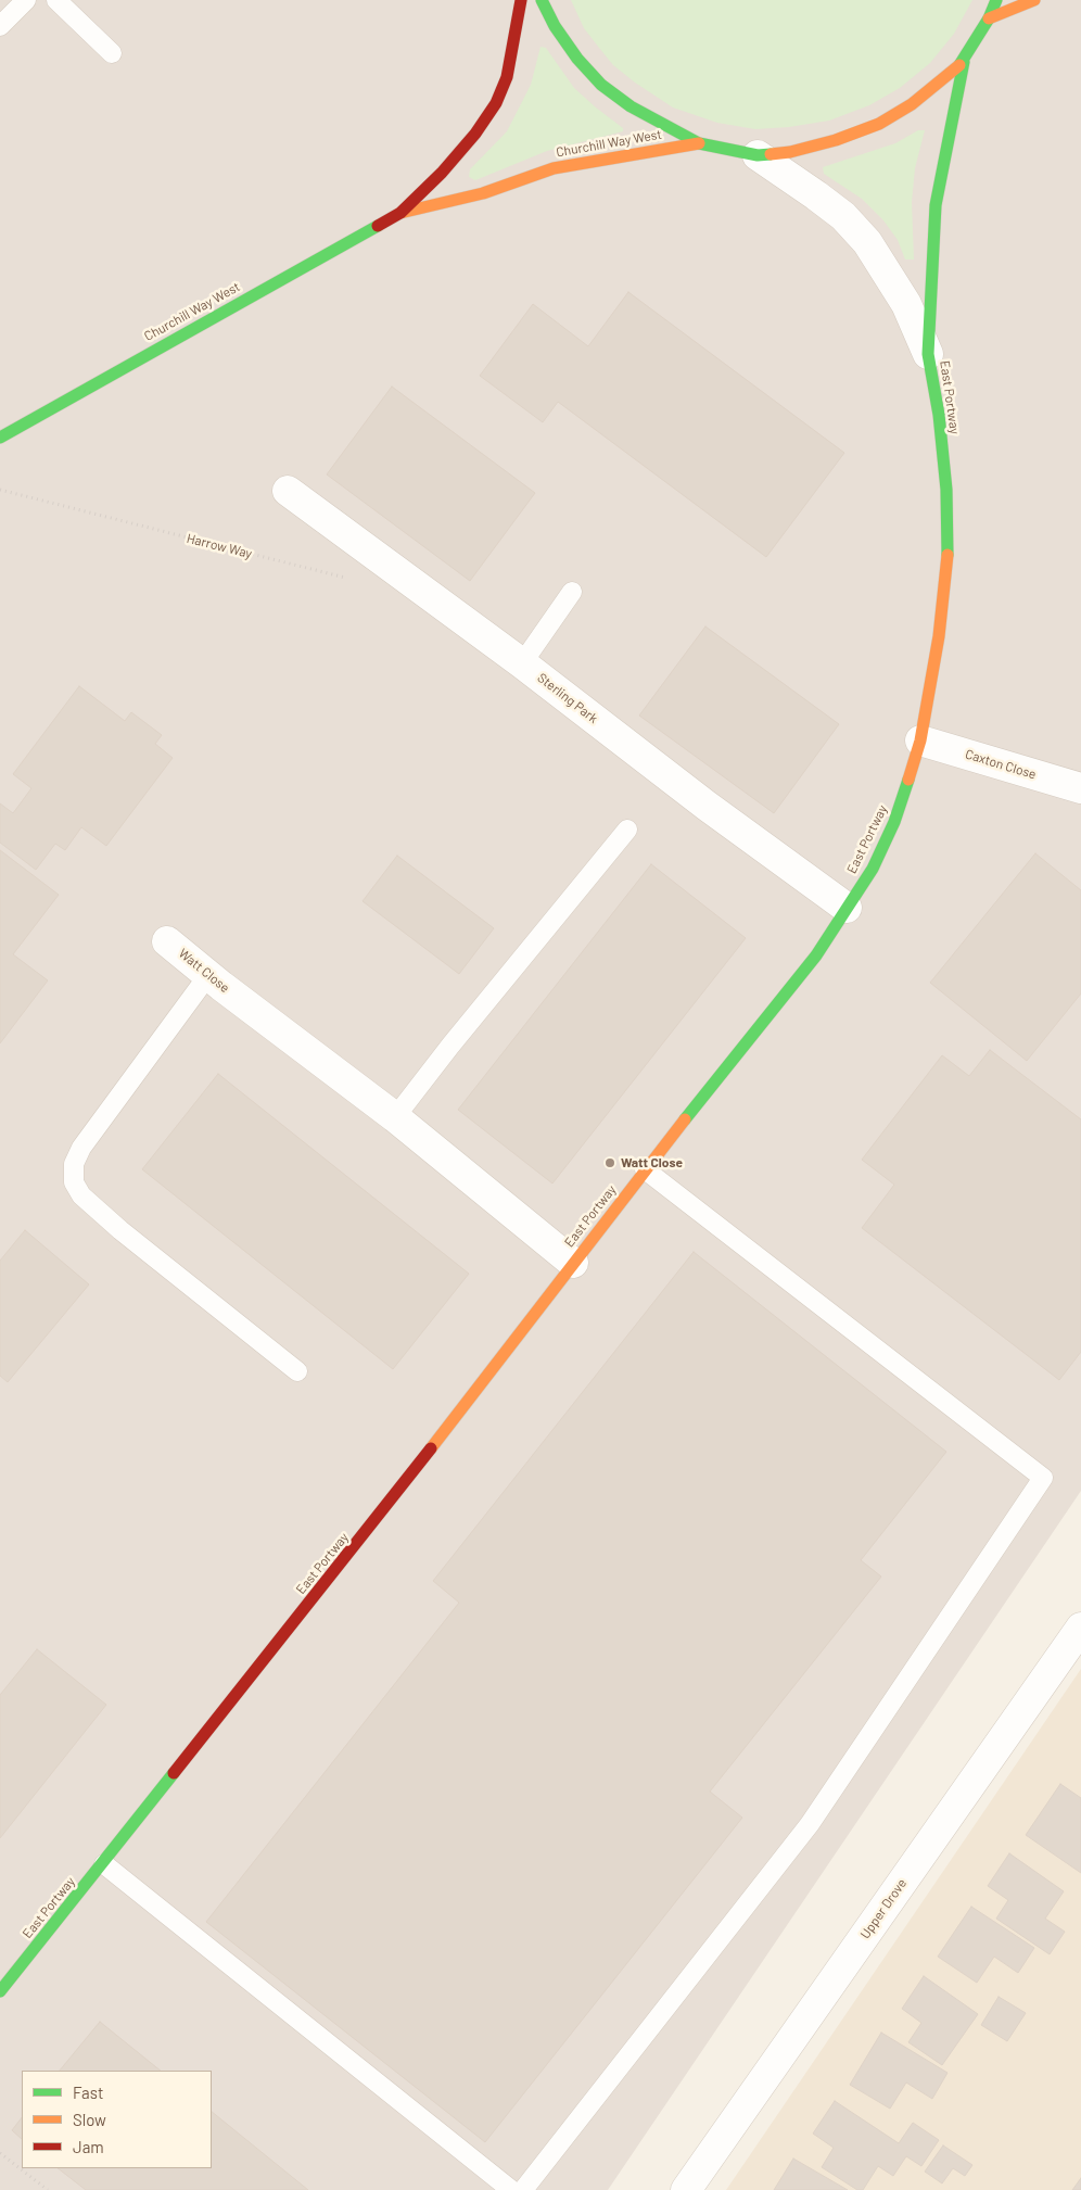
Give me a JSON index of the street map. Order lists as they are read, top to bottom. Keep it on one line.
{"streets":{"street":["Churchill Way West","East Portway","Sterling Park","Caxton Close","Watt Close","Upper Drove"],"path":["Harrow Way"]},"crossings":[["Churchill Way West","East Portway"],["East Portway","Sterling Park"],["East Portway","Caxton Close"],["East Portway","Watt Close"]],"places":["Watt Close"],"legend":["Fast","Slow","Jam"]}
